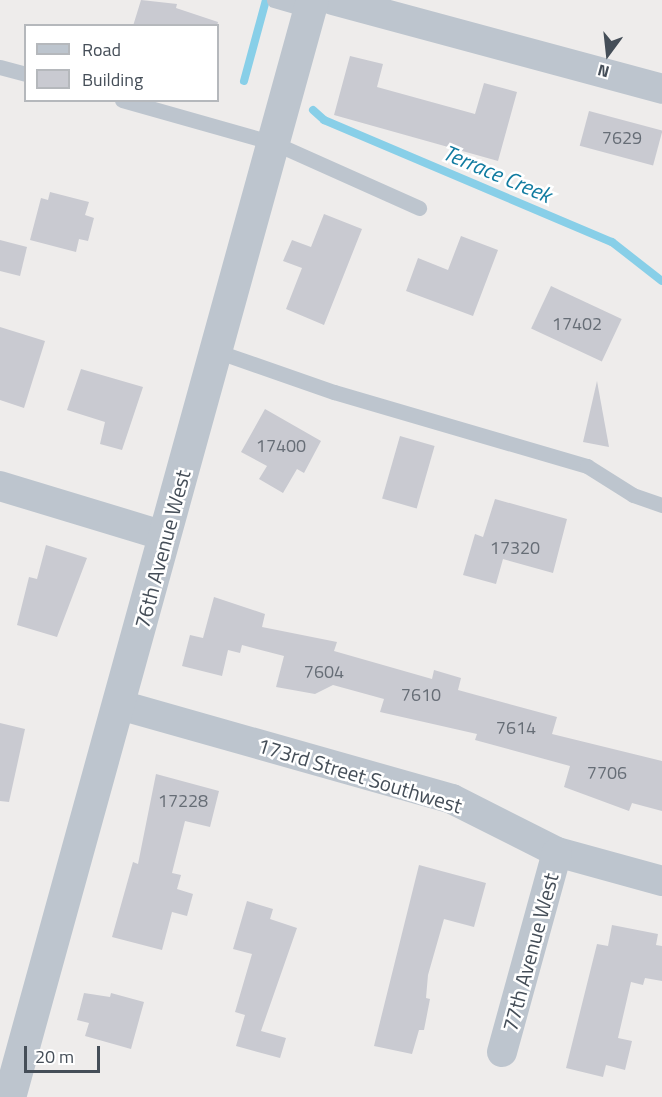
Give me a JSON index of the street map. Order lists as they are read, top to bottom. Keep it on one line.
{"streets":{"street":["76th Avenue West","173rd Street Southwest","77th Avenue West"]},"crossings":[["76th Avenue West","173rd Street Southwest"],["173rd Street Southwest","77th Avenue West"]],"water":["Terrace Creek"],"house_numbers":["7629","17402","17400","17320","7604","7610","7614","7706","17228"],"legend":["Road","Building"],"scale_bar":"20 m","north":"bottom"}
